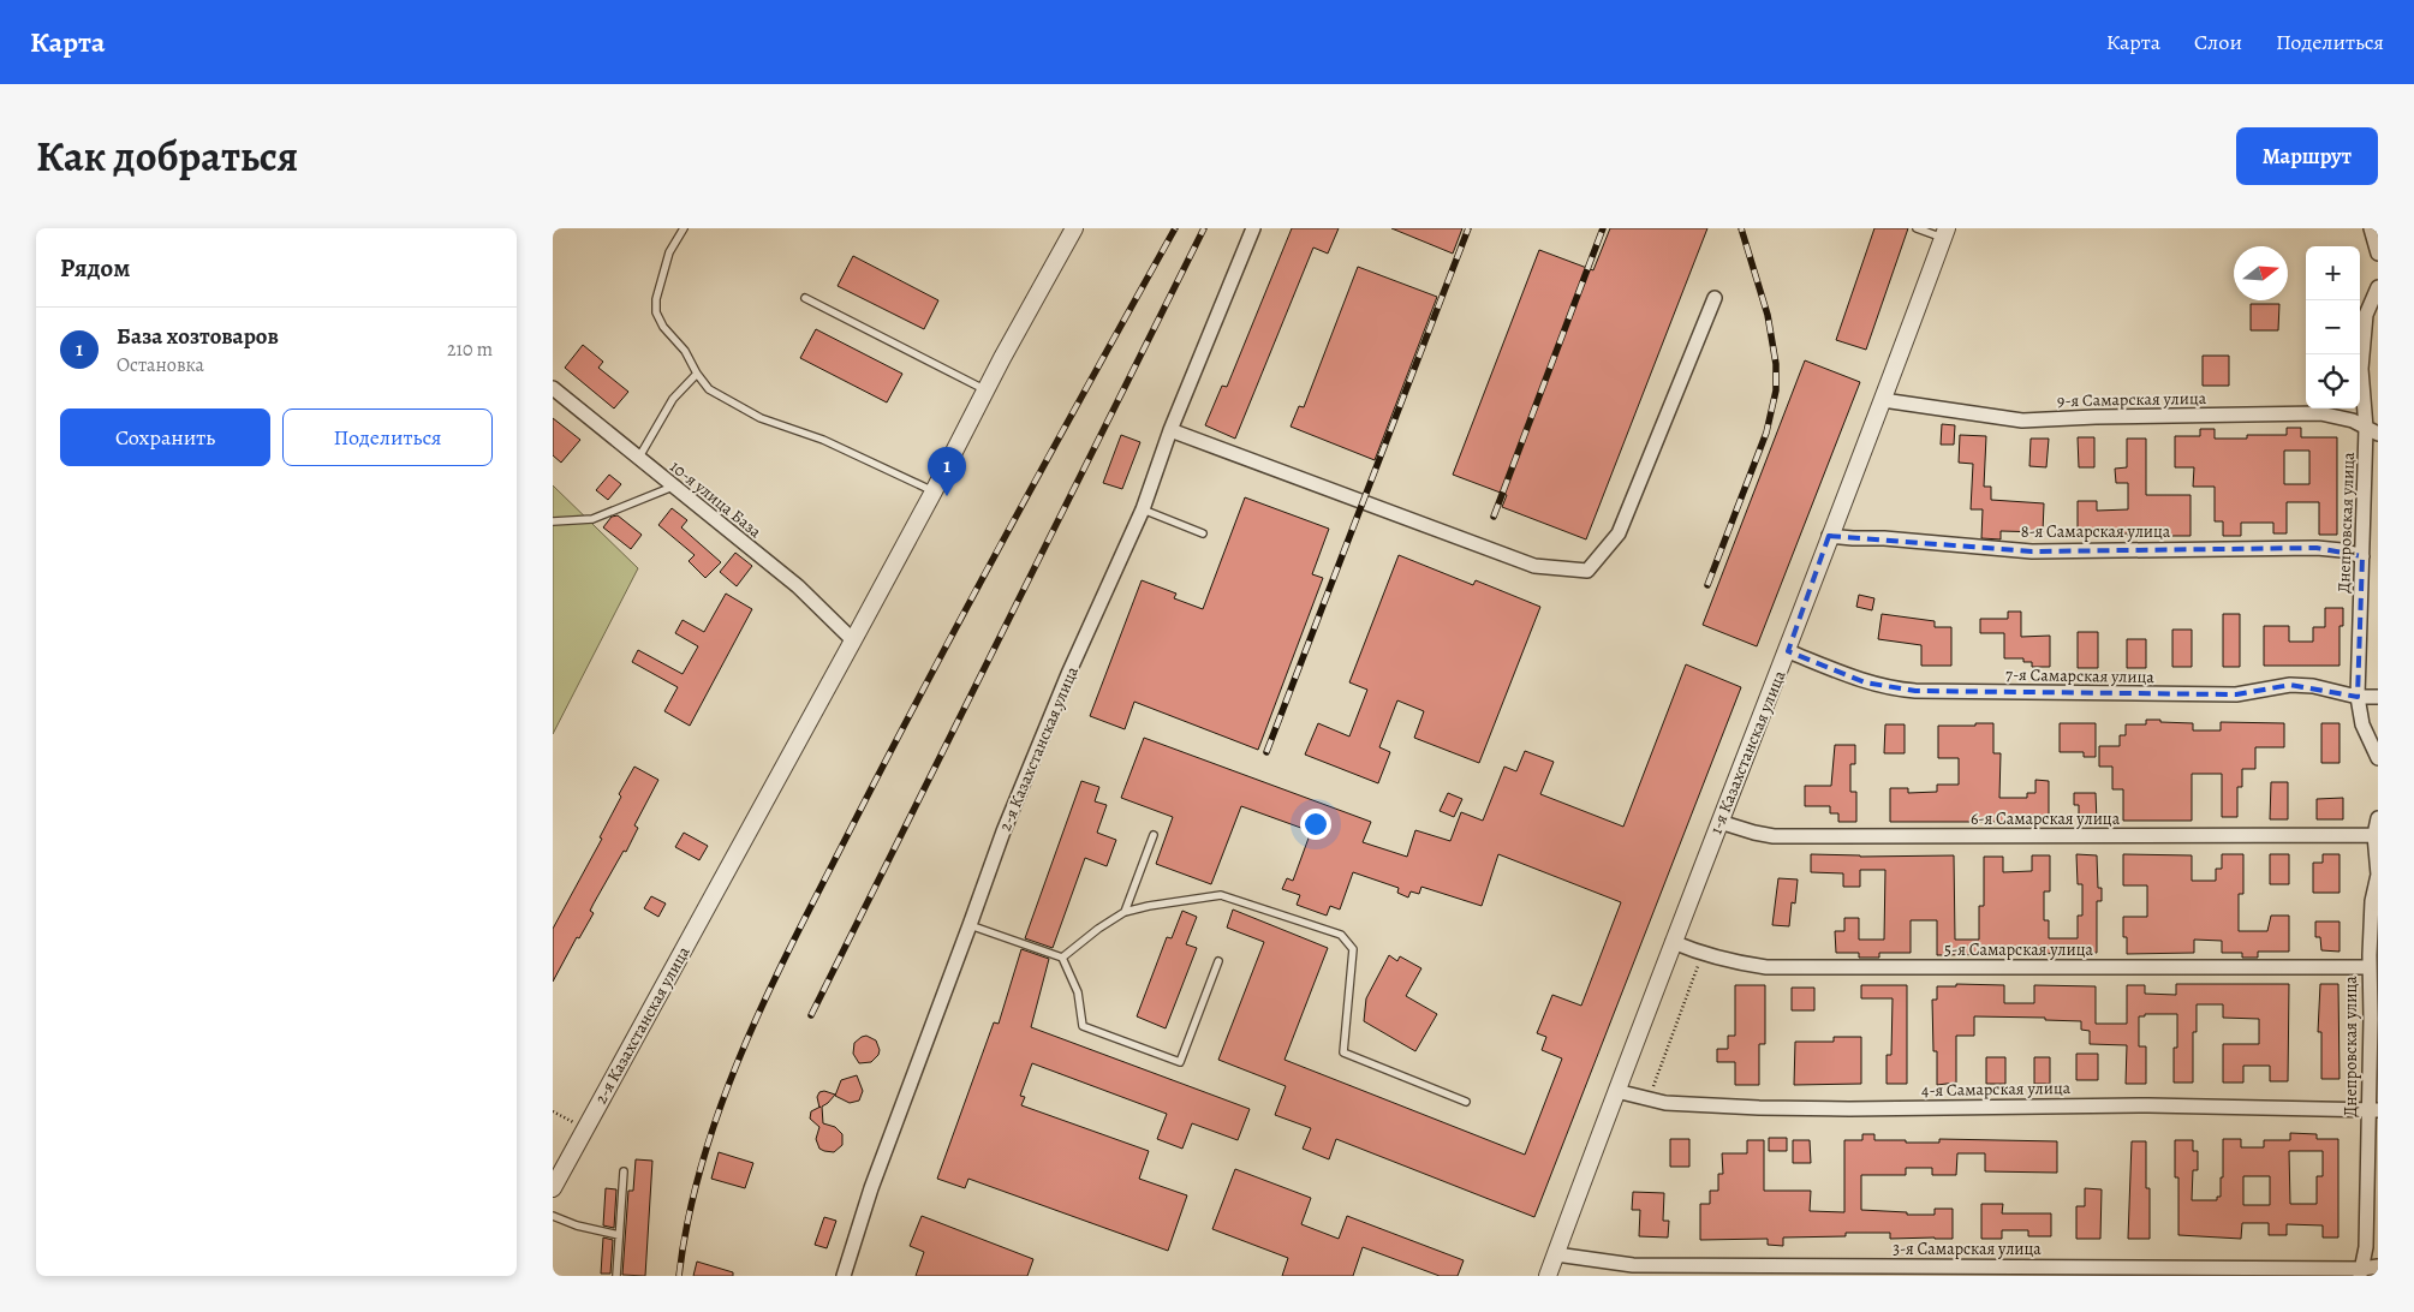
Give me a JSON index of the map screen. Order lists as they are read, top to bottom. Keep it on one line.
{"streets":{"street":["9-я Самарская улица","10-я улица База","Днепровская улица","8-я Самарская улица","7-я Самарская улица","2-я Казахстанская улица","1-я Казахстанская улица","6-я Самарская улица","5-я Самарская улица","4-я Самарская улица","3-я Самарская улица"]},"crossings":[["9-я Самарская улица","Днепровская улица"],["9-я Самарская улица","1-я Казахстанская улица"],["10-я улица База","2-я Казахстанская улица"],["Днепровская улица","8-я Самарская улица"],["Днепровская улица","7-я Самарская улица"],["Днепровская улица","6-я Самарская улица"],["Днепровская улица","5-я Самарская улица"],["Днепровская улица","4-я Самарская улица"],["Днепровская улица","3-я Самарская улица"],["8-я Самарская улица","1-я Казахстанская улица"],["7-я Самарская улица","1-я Казахстанская улица"],["1-я Казахстанская улица","6-я Самарская улица"],["1-я Казахстанская улица","5-я Самарская улица"],["1-я Казахстанская улица","4-я Самарская улица"],["1-я Казахстанская улица","3-я Самарская улица"]],"north":"right","page":{"header":"Карта","nav":["Карта","Слои","Поделиться"],"title":"Как добраться","buttons":["Маршрут",["Сохранить","Поделиться"]],"heading":"Рядом","map_buttons":["+","−"],"list":[{"mark":"1","name":"База хозтоваров","note":"Остановка","value":"210 m"}],"pins":"1"}}
